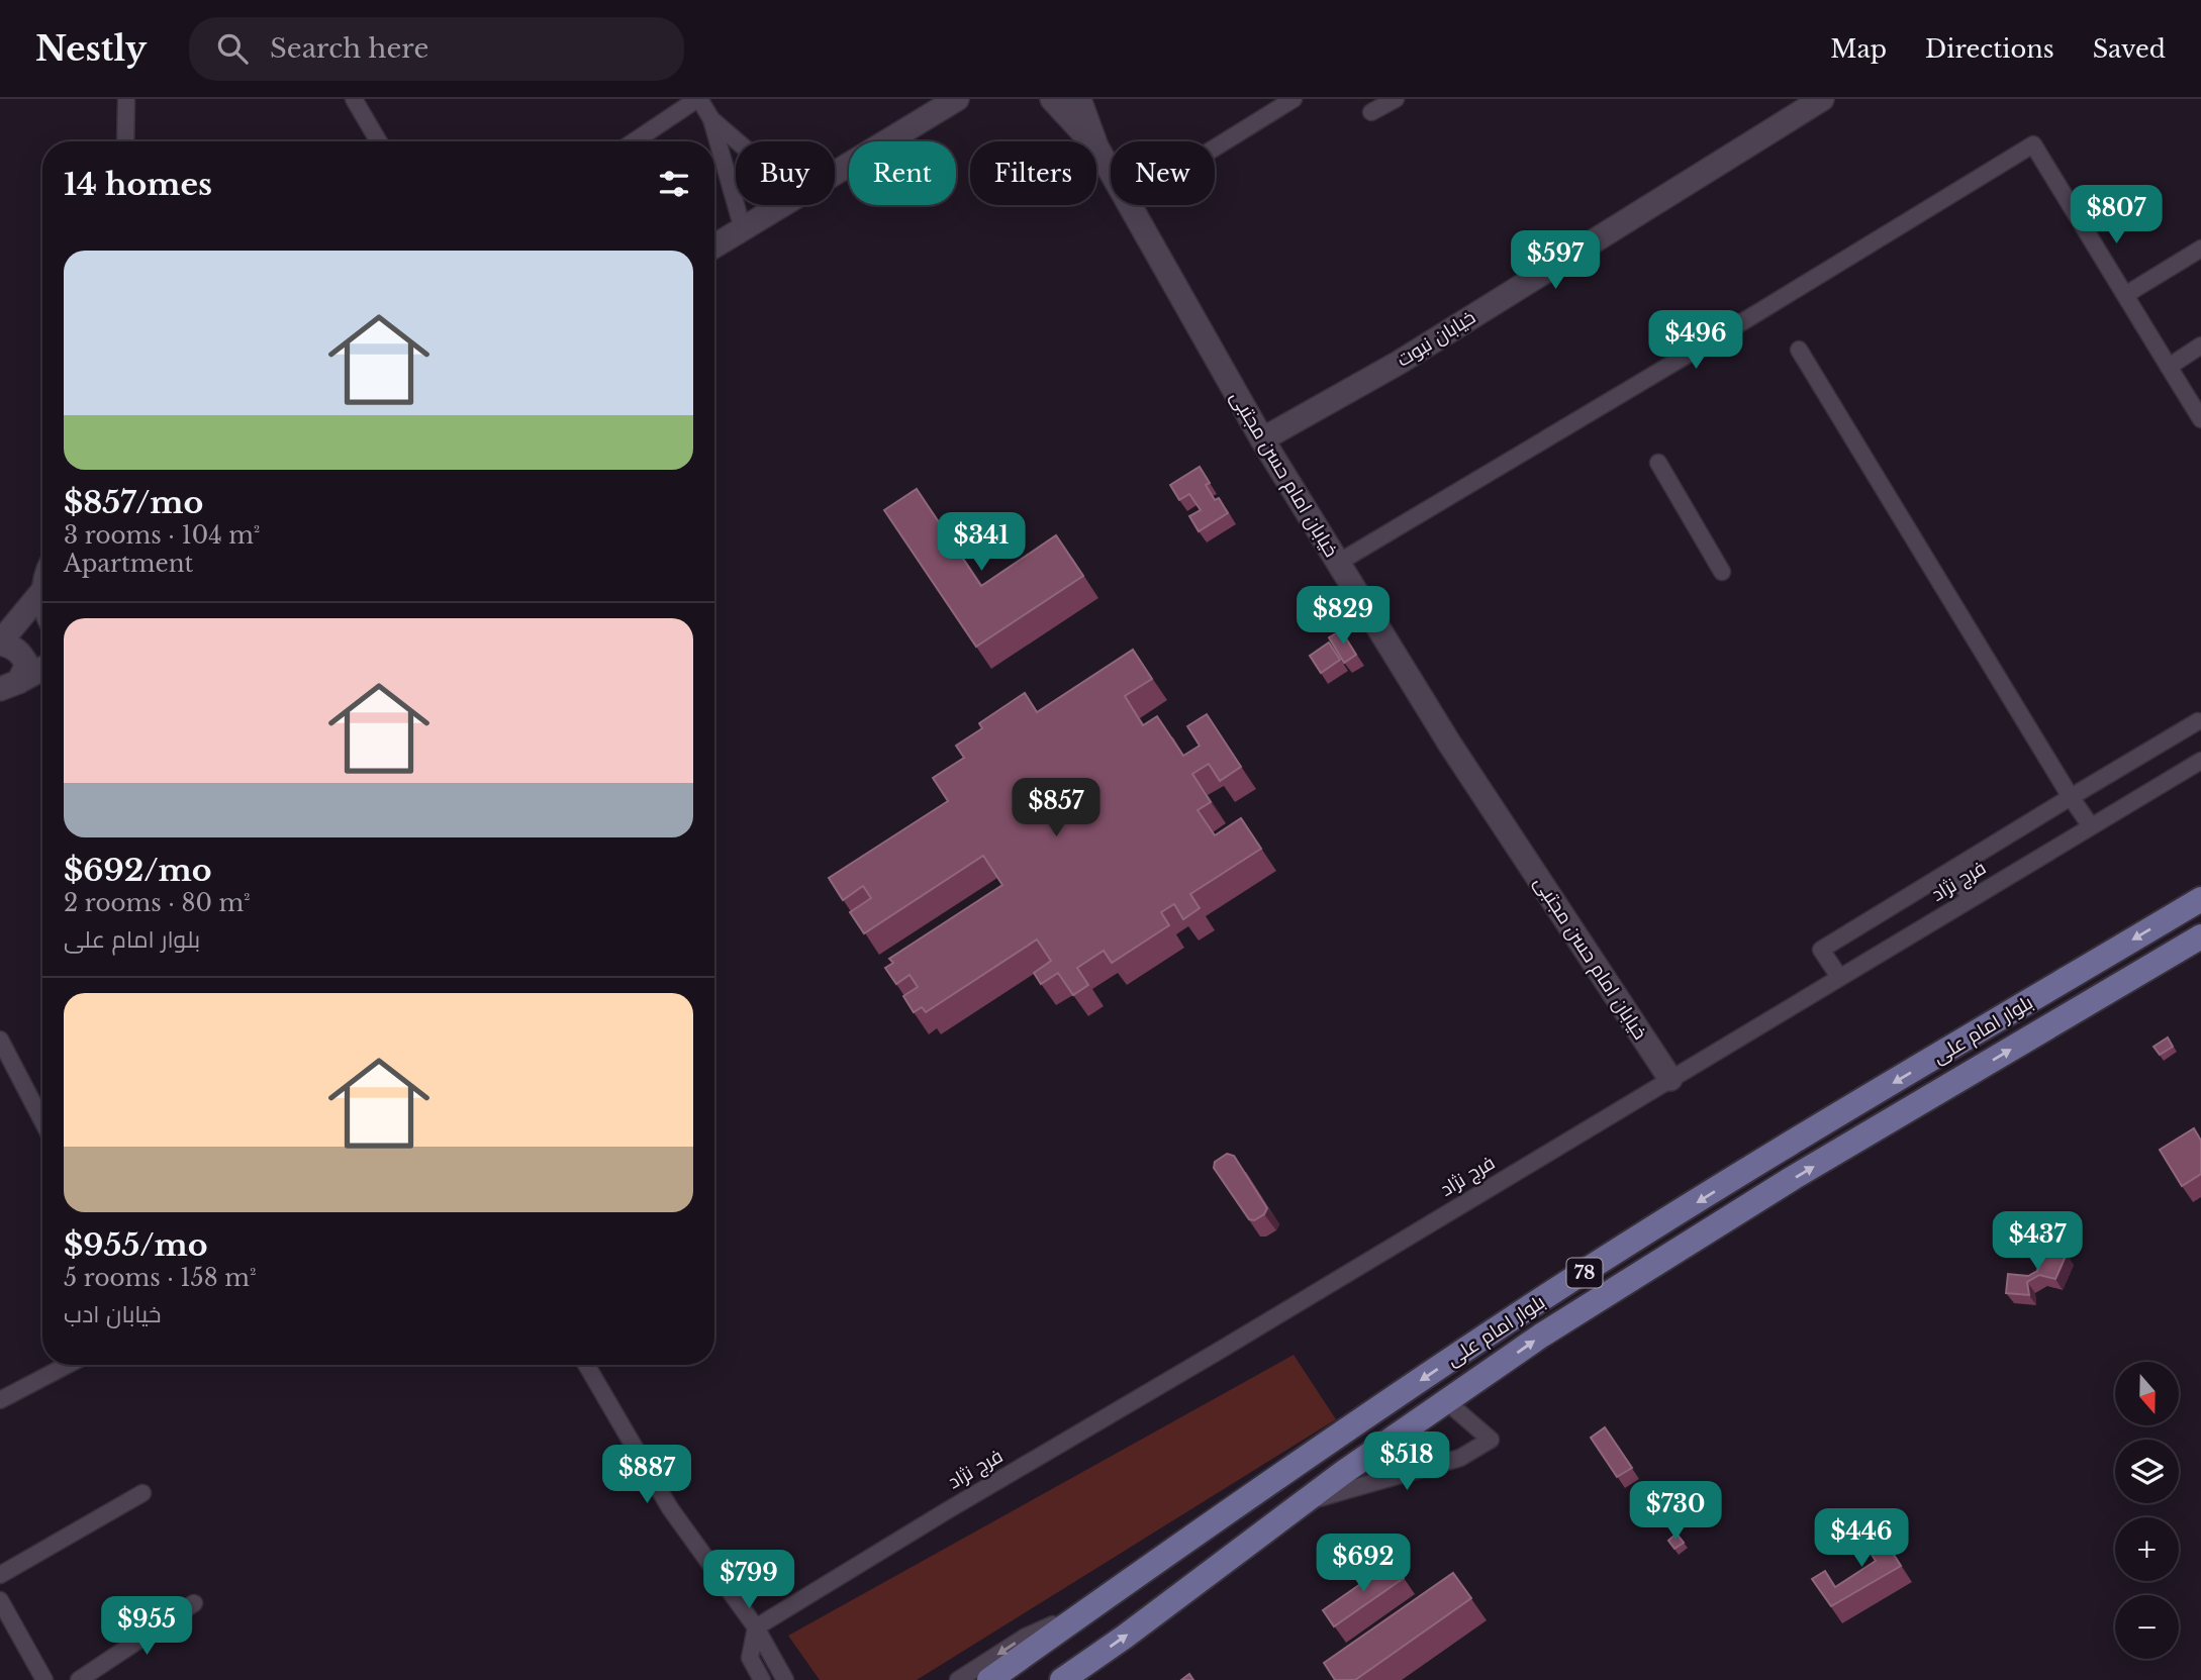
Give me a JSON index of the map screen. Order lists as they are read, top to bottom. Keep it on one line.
{"streets":{"main road":["بلوار امام علی","78"],"street":["خیابان نبوت","خیابان امام حسن مجتبی","فرج نژاد"]},"crossings":[["خیابان نبوت","خیابان امام حسن مجتبی"],["خیابان امام حسن مجتبی","فرج نژاد"]],"north":"bottom","page":{"header":"Nestly","search":"Search here","nav":["Map","Directions","Saved"],"chip":["Buy","Rent","Filters","New"],"heading":"14 homes","price":["$807","$597","$496","$341","$829","$857","$437","$518","$887","$730","$446","$692","$799","$955"],"list":[{"name":"$857/mo","note":"3 rooms · 104 m² · Apartment"},{"name":"$692/mo","note":"2 rooms · 80 m² · بلوار امام علی"},{"name":"$955/mo","note":"5 rooms · 158 m² · خیابان ادب"}],"map_buttons":["+","−"]}}
